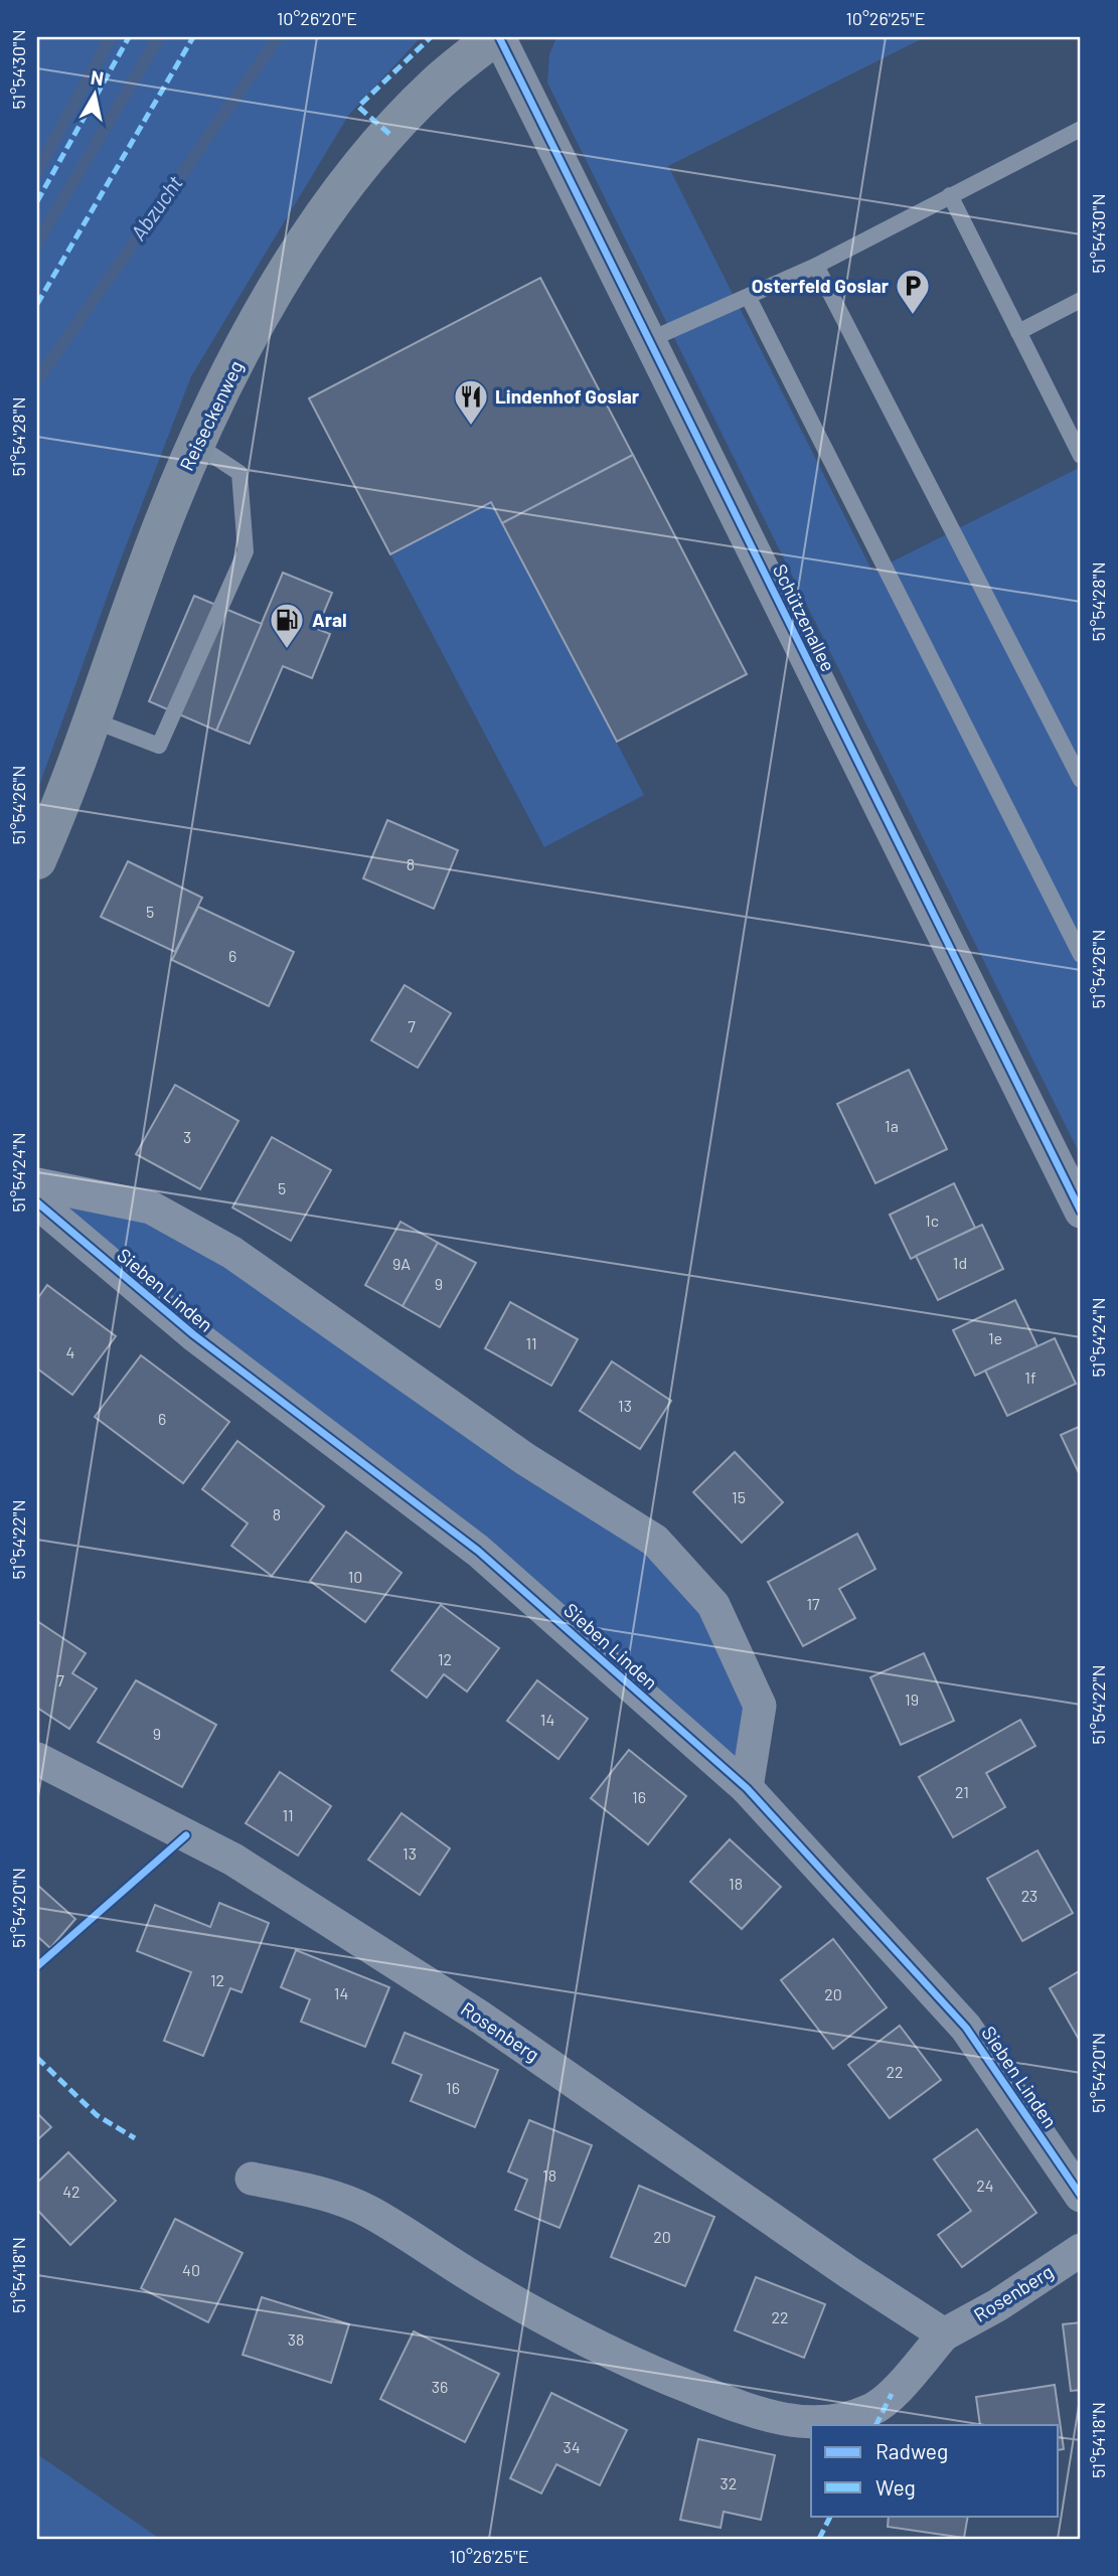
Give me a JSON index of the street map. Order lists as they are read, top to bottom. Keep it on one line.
{"streets":{"main road":["Reiseckenweg"],"street":["Schützenallee","Sieben Linden","Rosenberg"]},"crossings":[["Reiseckenweg","Schützenallee"]],"water":["Abzucht"],"places":{"parking":["Osterfeld Goslar"],"restaurant":["Lindenhof Goslar"],"fuel station":["Aral"]},"house_numbers":["8","5","6","7","1a","3","5","1c","1d","9A","9","1e","11","4","1f","13","6","15","8","10","17","12","7","19","14","9","21","16","11","13","18","23","12","14","20","22","16","18","24","42","20","40","22","38","36","34","32"],"legend":["Radweg","Weg"],"north":"top","coordinates":["10°26'20\"E","10°26'25\"E","51°54'30\"N","51°54'28\"N","51°54'26\"N","51°54'24\"N","51°54'22\"N","51°54'20\"N","51°54'18\"N"]}
